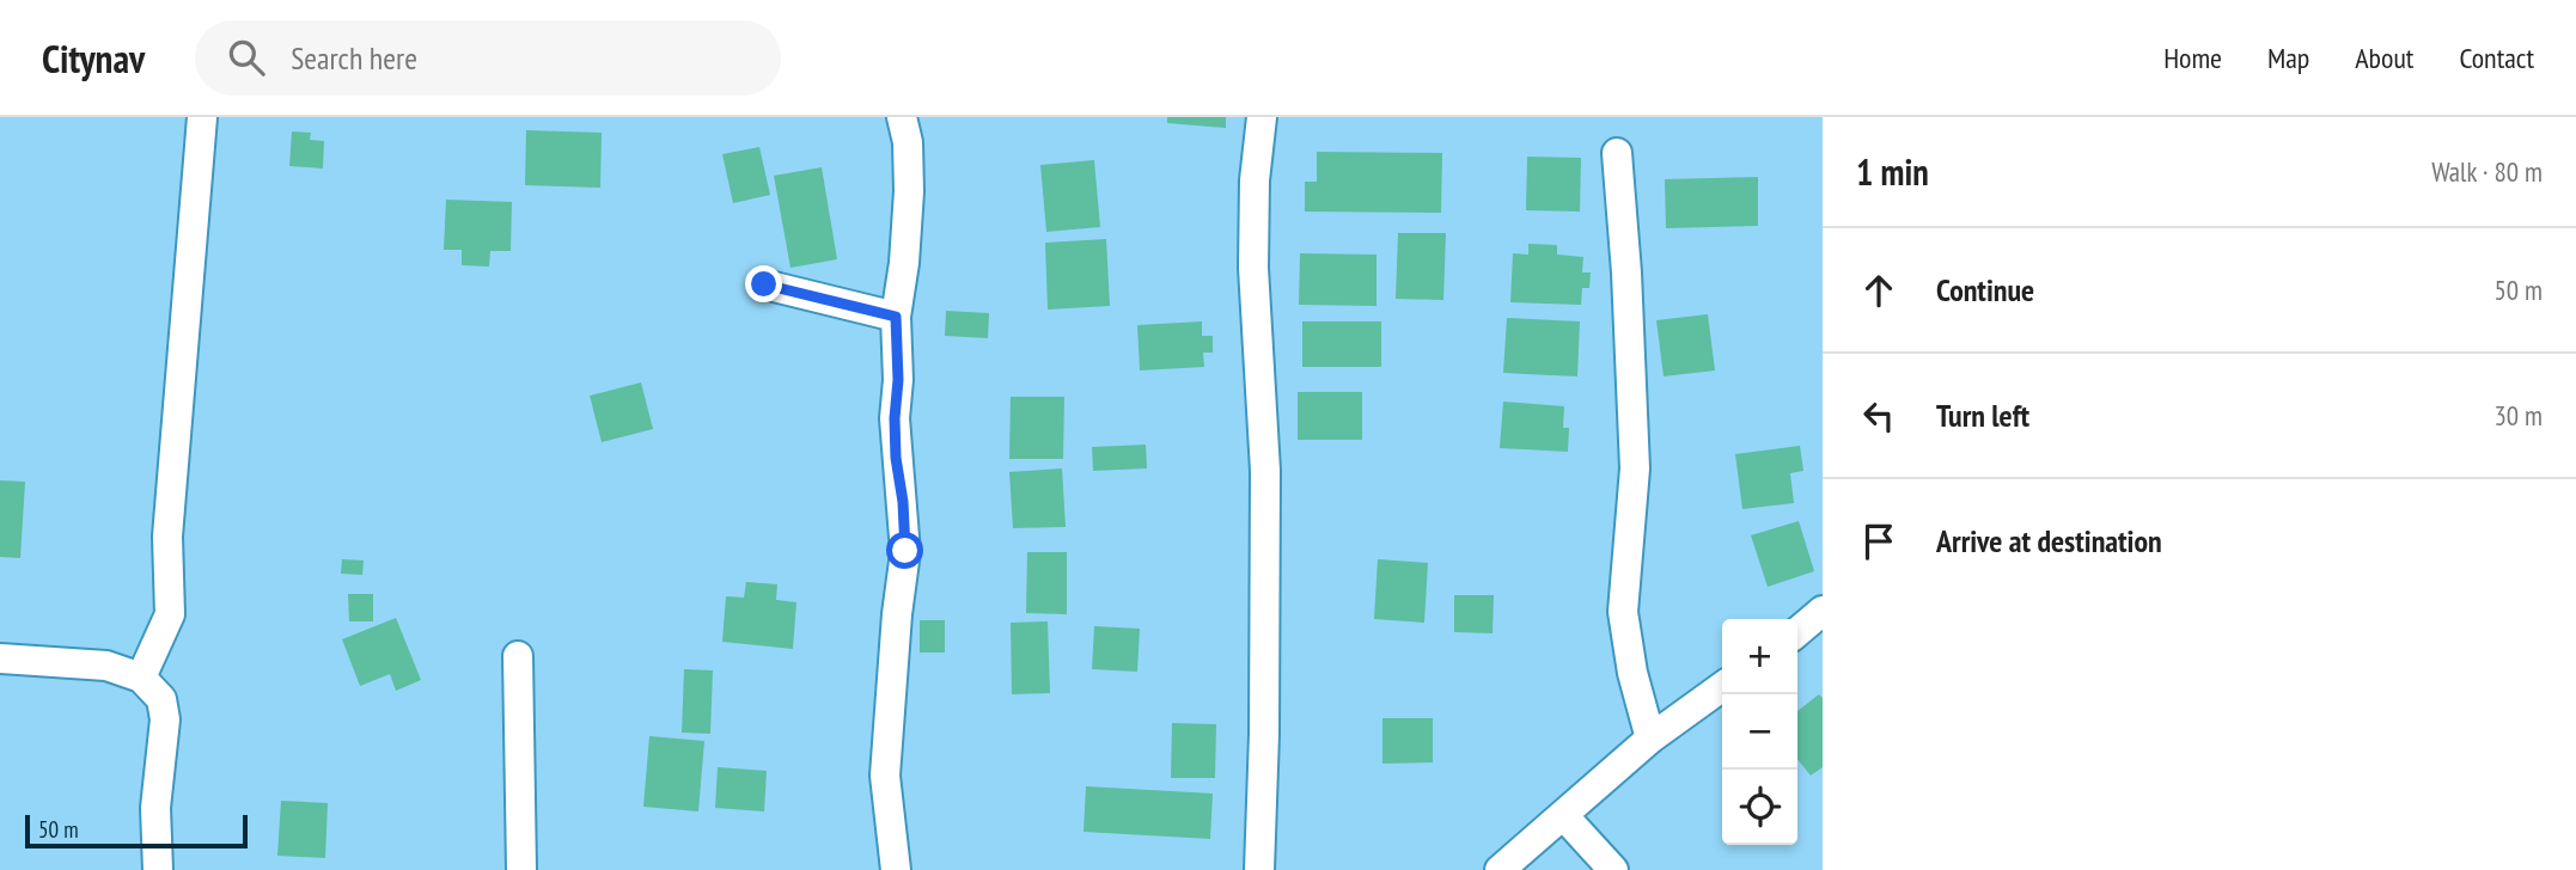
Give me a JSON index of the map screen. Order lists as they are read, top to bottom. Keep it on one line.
{"scale_bar":"50 m","page":{"header":"Citynav","search":"Search here","nav":["Home","Map","About","Contact"],"heading":["1 min","Walk · 80 m"],"list":[["Continue","50 m"],["Turn left","30 m"],"Arrive at destination"],"map_buttons":["+","−"],"scale":"50 m"}}
